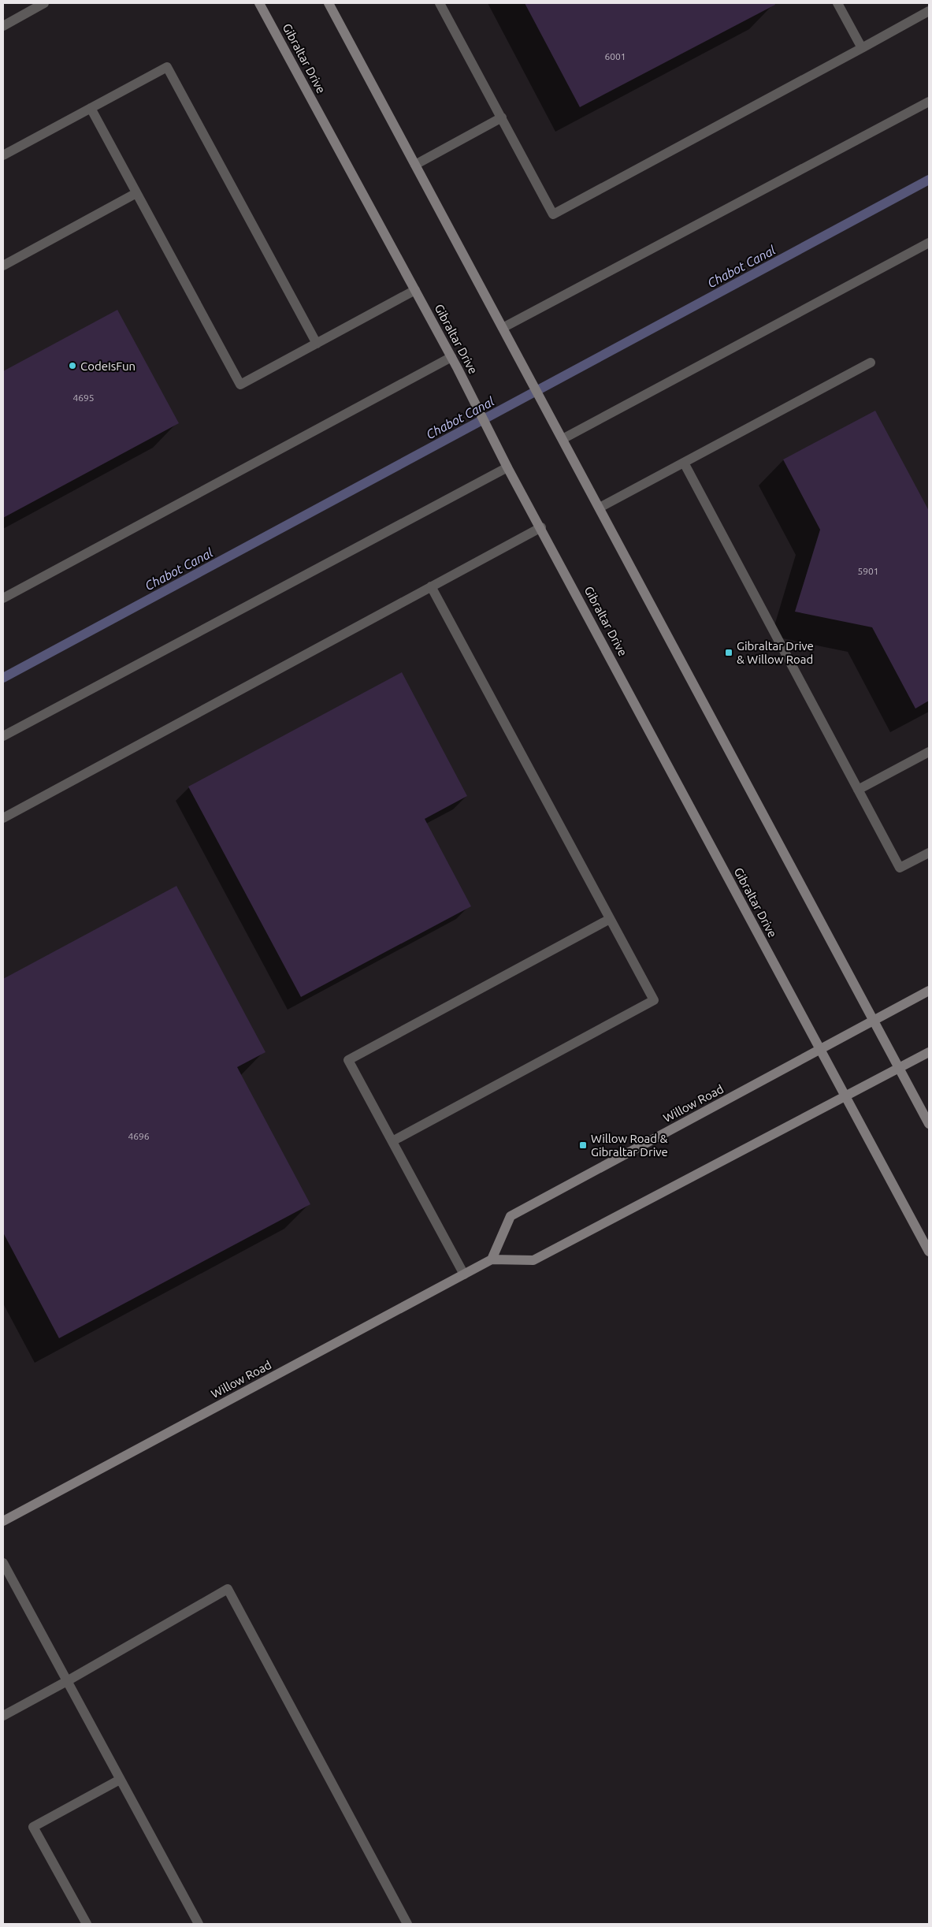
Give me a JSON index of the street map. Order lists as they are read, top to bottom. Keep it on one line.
{"streets":{"street":["Gibraltar Drive","Willow Road"]},"crossings":[["Gibraltar Drive","Willow Road"]],"water":["Chabot Canal"],"places":{"other":["CodeIsFun"],"transit":["Gibraltar Drive & Willow Road","Willow Road & Gibraltar Drive"]},"house_numbers":["6001","4695","5901","4696"]}
